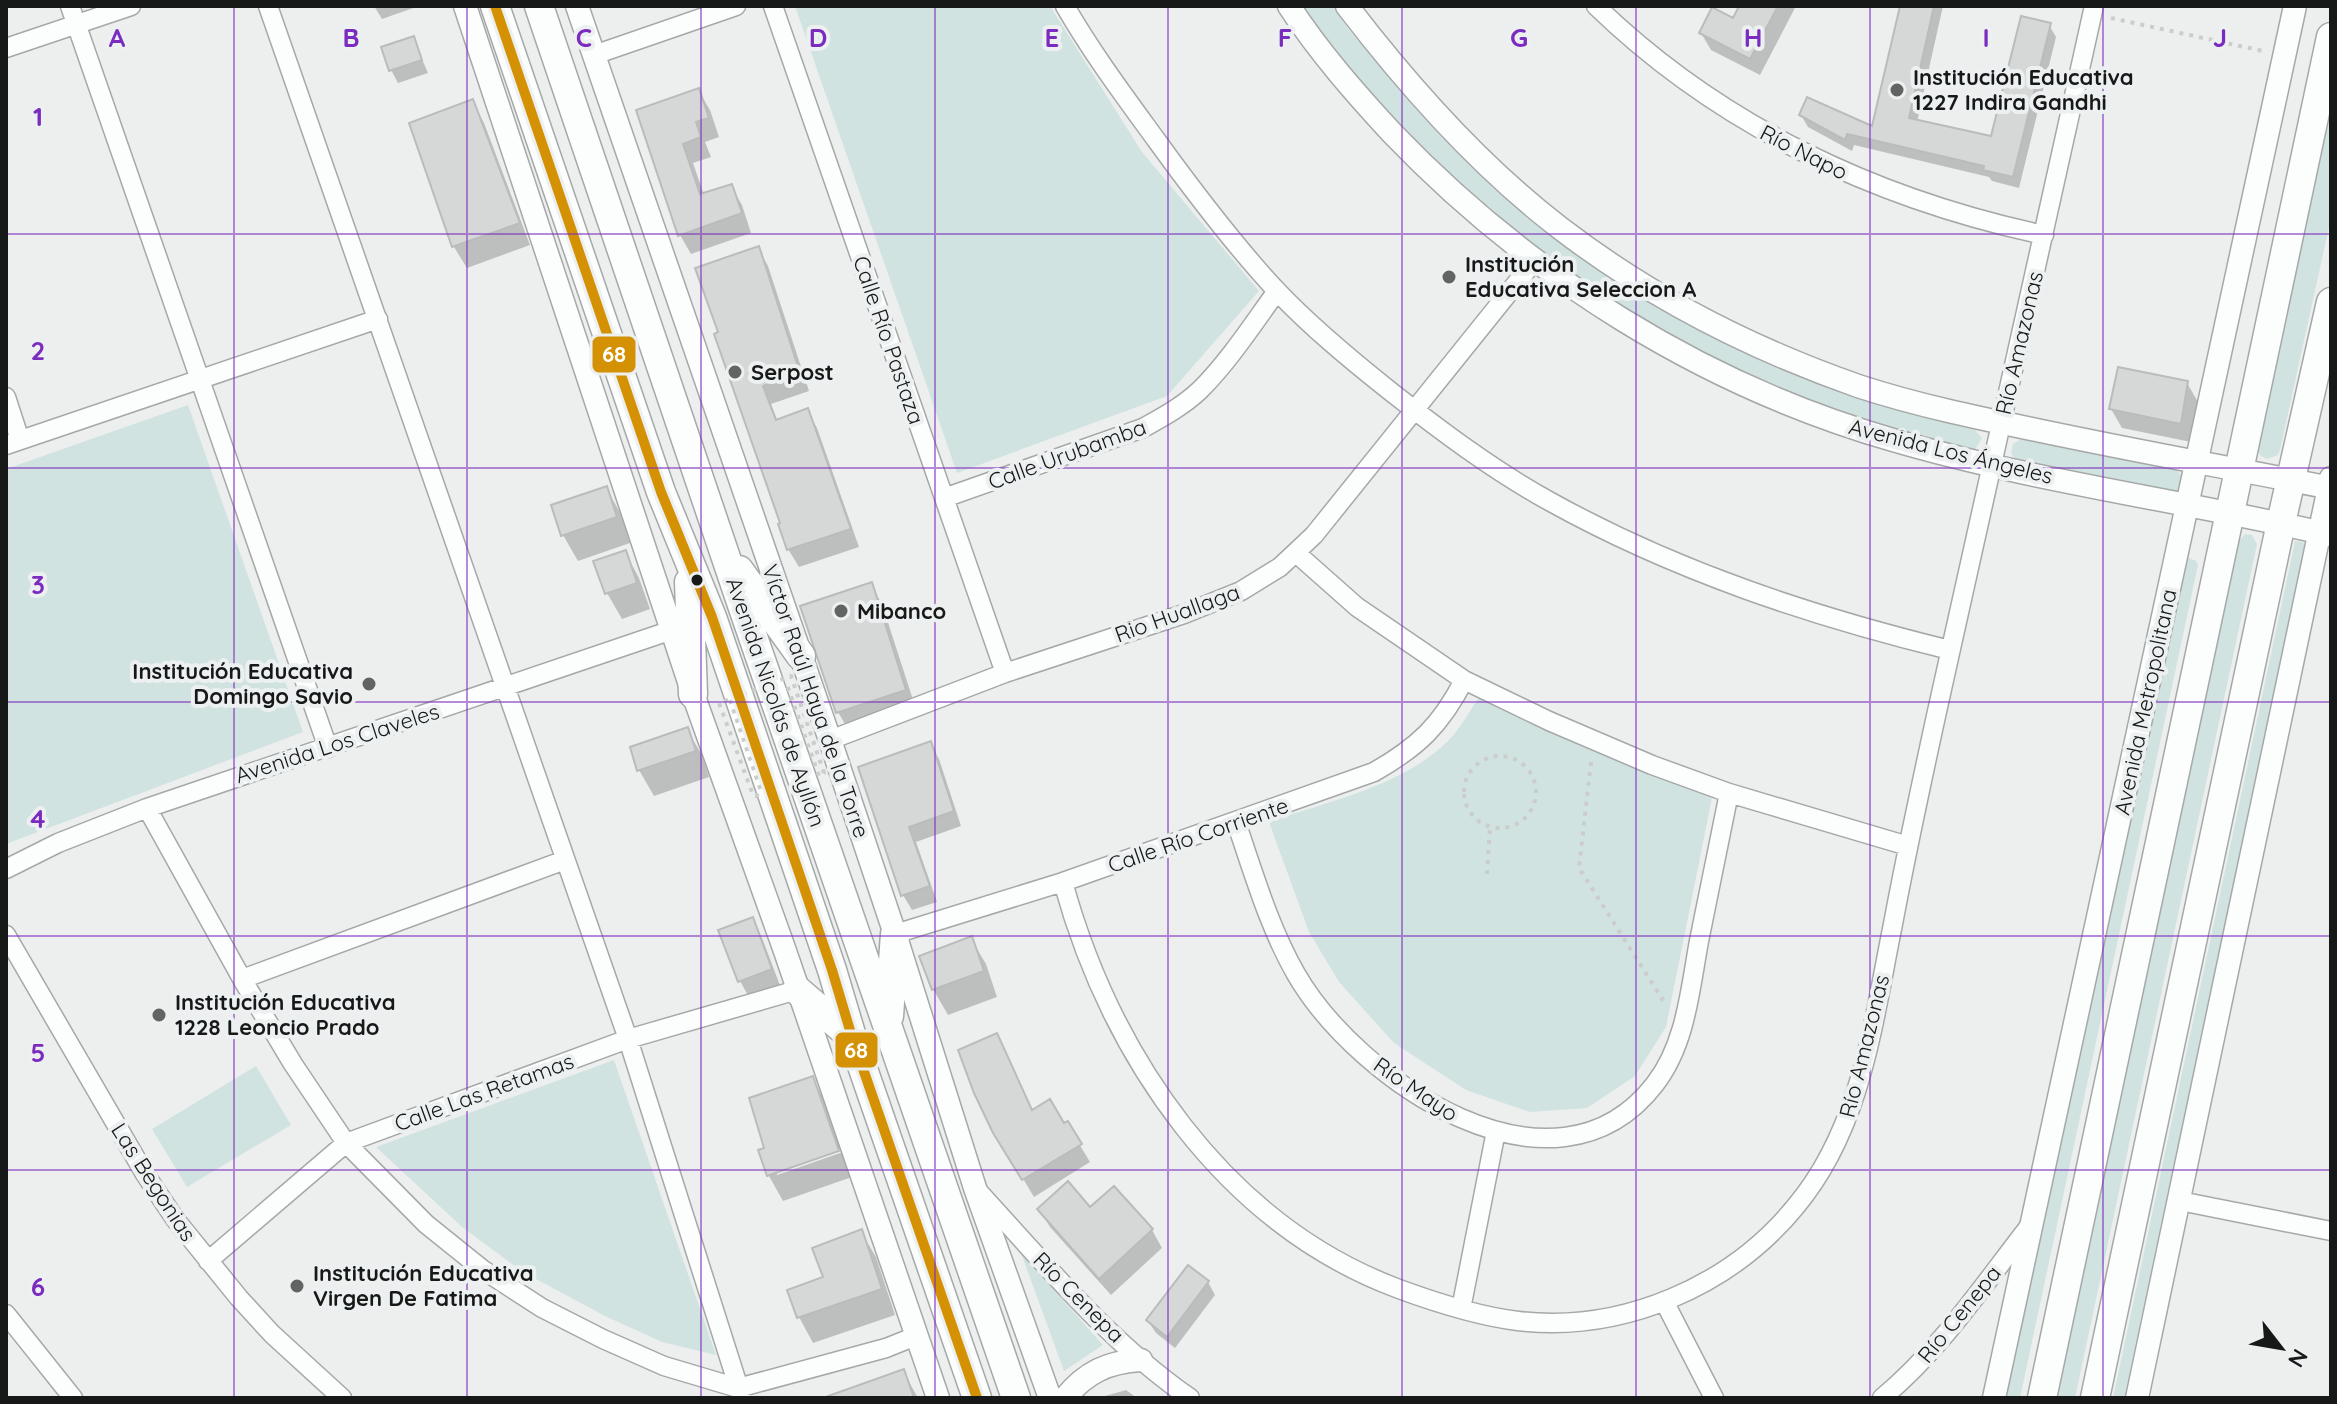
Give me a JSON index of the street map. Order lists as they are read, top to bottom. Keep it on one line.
{"streets":{"main road":["Avenida Nicolás de Ayllón","Avenida Metropolitana"],"street":["Río Napo","Calle Río Pastaza","Río Amazonas","Avenida Los Ángeles","Calle Urubamba","Rio Huallaga","Víctor Raúl Haya de la Torre","Avenida Los Claveles","Calle Río Corriente","Río Mayo","Calle Las Retamas","Las Begonias","Río Cenepa"]},"crossings":[["Río Napo","Río Amazonas"],["Calle Río Pastaza","Calle Urubamba"],["Calle Río Pastaza","Rio Huallaga"],["Río Amazonas","Avenida Los Ángeles"],["Río Amazonas","Calle Río Corriente"],["Avenida Los Ángeles","Rio Huallaga"],["Avenida Los Ángeles","Avenida Metropolitana"],["Rio Huallaga","Víctor Raúl Haya de la Torre"],["Víctor Raúl Haya de la Torre","Calle Río Corriente"],["Víctor Raúl Haya de la Torre","Río Cenepa"],["Avenida Metropolitana","Río Cenepa"],["Calle Río Corriente","Río Mayo"],["Calle Las Retamas","Las Begonias"]],"places":["Institución Educativa 1227 Indira Gandhi","Institución Educativa Seleccion A","Serpost","Mibanco","Institución Educativa Domingo Savio","Institución Educativa 1228 Leoncio Prado","Institución Educativa Virgen De Fatima"],"lines":["transit line 68"],"north":"bottom right","grid":{"columns":["A","B","C","D","E","F","G","H","I","J"],"rows":["1","2","3","4","5","6"]}}
